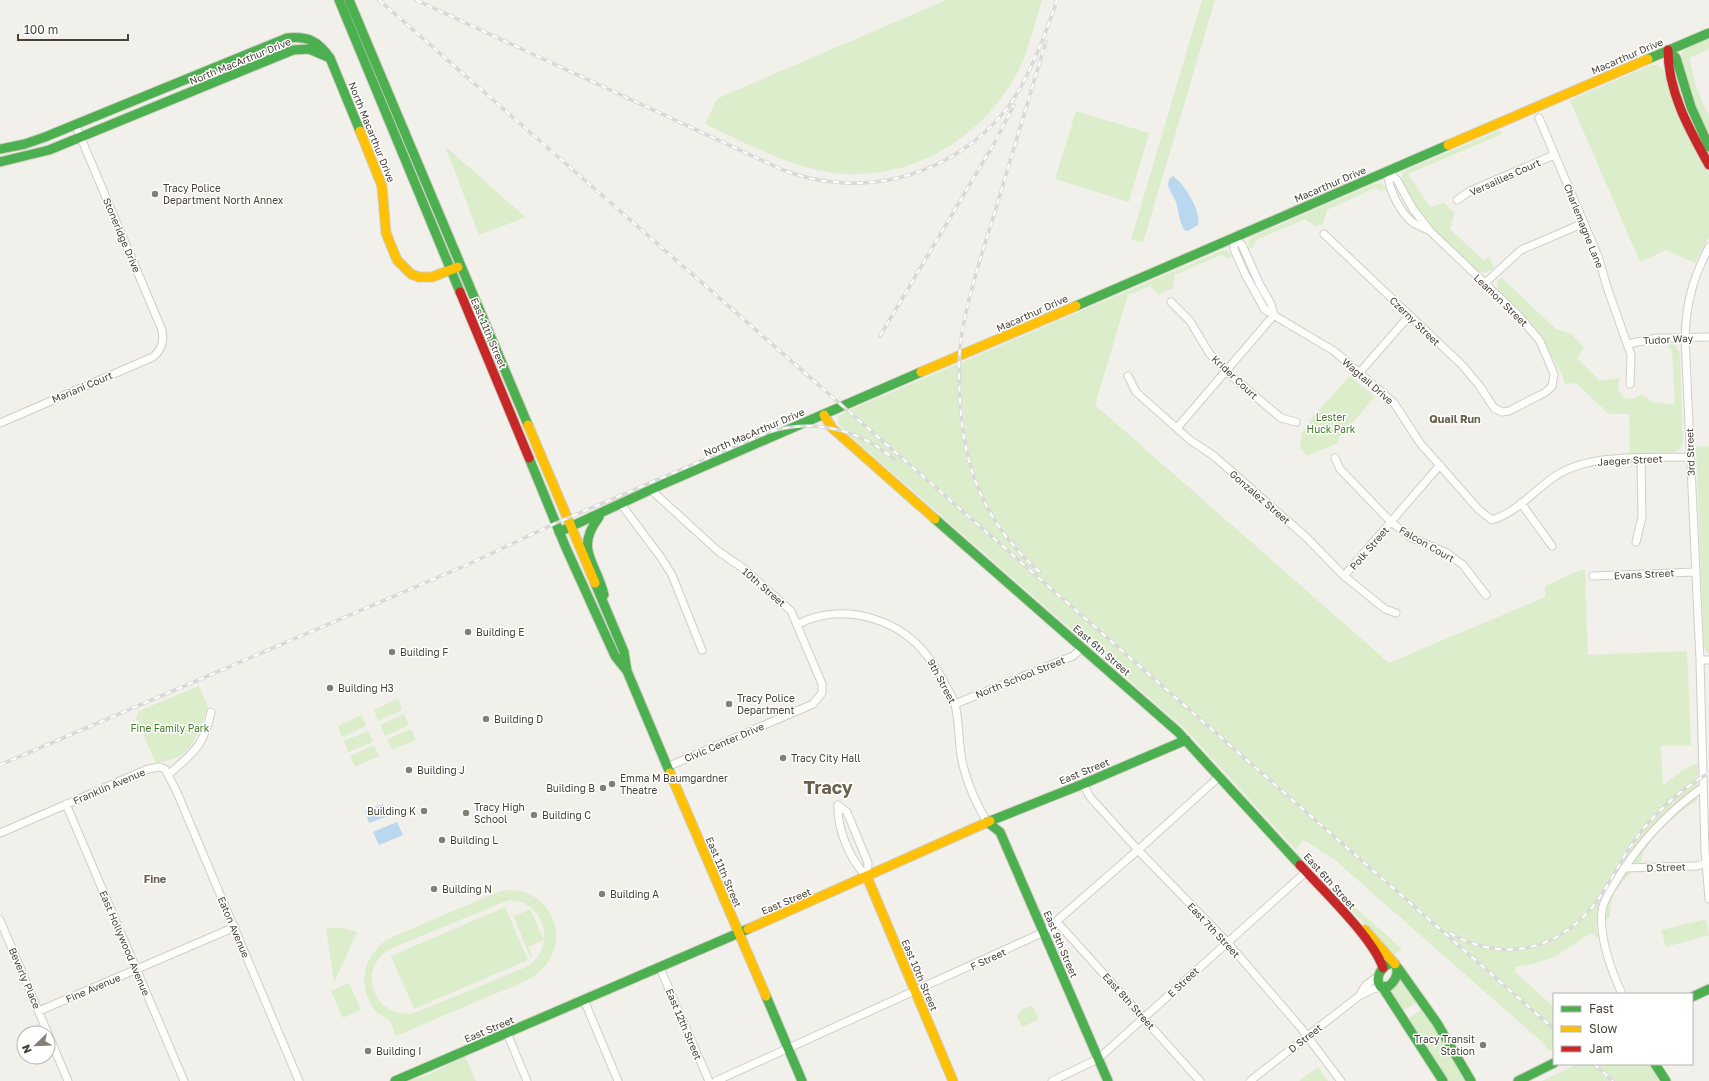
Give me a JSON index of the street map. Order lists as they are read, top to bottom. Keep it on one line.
{"streets":{"main road":["Macarthur Drive","North MacArthur Drive","North Macarthur Drive","East 11th Street","East 6th Street","East Street","East 9th Street","East 10th Street"],"street":["Versailles Court","Charlemagne Lane","Stoneridge Drive","Leamon Street","Czerny Street","Tudor Way","Krider Court","Wagtail Drive","Mariani Court","3rd Street","Jaeger Street","Gonzalez Street","Falcon Court","Polk Street","Evans Street","10th Street","North School Street","9th Street","Civic Center Drive","Franklin Avenue","D Street","Eaton Avenue","East 7th Street","East Hollywood Avenue","F Street","Beverly Place","E Street","Fine Avenue","East 8th Street","East 12th Street"]},"crossings":[["Macarthur Drive","North MacArthur Drive"],["Macarthur Drive","Leamon Street"],["North MacArthur Drive","North Macarthur Drive"],["North MacArthur Drive","Stoneridge Drive"],["North MacArthur Drive","East 11th Street"],["North MacArthur Drive","10th Street"],["North MacArthur Drive","East 6th Street"],["North Macarthur Drive","East 11th Street"],["Versailles Court","Charlemagne Lane"],["Charlemagne Lane","Tudor Way"],["Stoneridge Drive","Mariani Court"],["Leamon Street","Czerny Street"],["East 11th Street","Civic Center Drive"],["East 11th Street","East Street"],["East 11th Street","F Street"],["Tudor Way","3rd Street"],["Wagtail Drive","Jaeger Street"],["Wagtail Drive","Polk Street"],["3rd Street","Jaeger Street"],["3rd Street","Evans Street"],["3rd Street","D Street"],["Gonzalez Street","Polk Street"],["Falcon Court","Polk Street"],["10th Street","9th Street"],["10th Street","Civic Center Drive"],["East 6th Street","North School Street"],["East 6th Street","East Street"],["East 6th Street","D Street"],["East 6th Street","F Street"],["East 6th Street","E Street"],["North School Street","9th Street"],["9th Street","East Street"],["9th Street","East 9th Street"],["East Street","East 7th Street"],["East Street","East 9th Street"],["East Street","East 10th Street"],["East Street","East 12th Street"],["Franklin Avenue","Eaton Avenue"],["Franklin Avenue","East Hollywood Avenue"],["D Street","East 7th Street"],["Eaton Avenue","Fine Avenue"],["East 7th Street","F Street"],["East 7th Street","E Street"],["East Hollywood Avenue","Fine Avenue"],["East 9th Street","F Street"],["East 9th Street","E Street"],["F Street","East 10th Street"],["F Street","East 8th Street"],["Beverly Place","Fine Avenue"],["E Street","East 8th Street"]],"districts":["Quail Run","Tracy","Fine"],"parks":["Lester Huck Park","Fine Family Park"],"places":["Tracy Police Department North Annex","Building E","Building F","Building H3","Tracy Police Department","Building D","Tracy City Hall","Building J","Emma M Baumgardner Theatre","Building B","Building K","Tracy High School","Building C","Building L","Building N","Building A","Tracy Transit Station","Building I"],"legend":["Fast","Slow","Jam"],"scale_bar":"100 m","north":"bottom left"}
